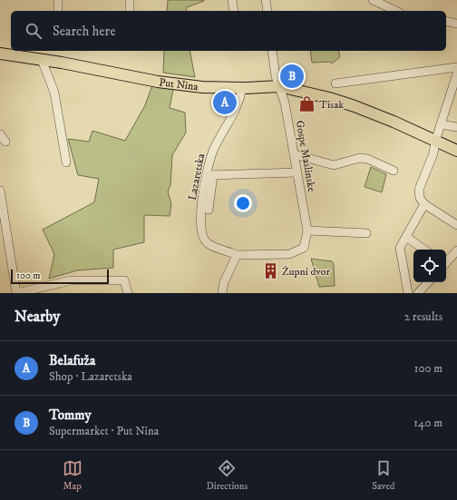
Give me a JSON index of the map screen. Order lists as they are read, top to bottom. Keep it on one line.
{"streets":{"main road":["Put Nina"],"street":["Gospe Maslinske","Lazaretska"]},"crossings":[["Put Nina","Gospe Maslinske"],["Put Nina","Lazaretska"],["Gospe Maslinske","Lazaretska"]],"places":{"shop":["Tisak"],"building":["Župni dvor"]},"scale_bar":"100 m","page":{"search":"Search here","pins":["B","A"],"scale":"100 m","heading":["Nearby","2 results"],"list":[{"mark":"A","name":"Belafuža","note":"Shop · Lazaretska","value":"100 m"},{"mark":"B","name":"Tommy","note":"Supermarket · Put Nina","value":"140 m"}],"nav":["Map","Directions","Saved"]}}
